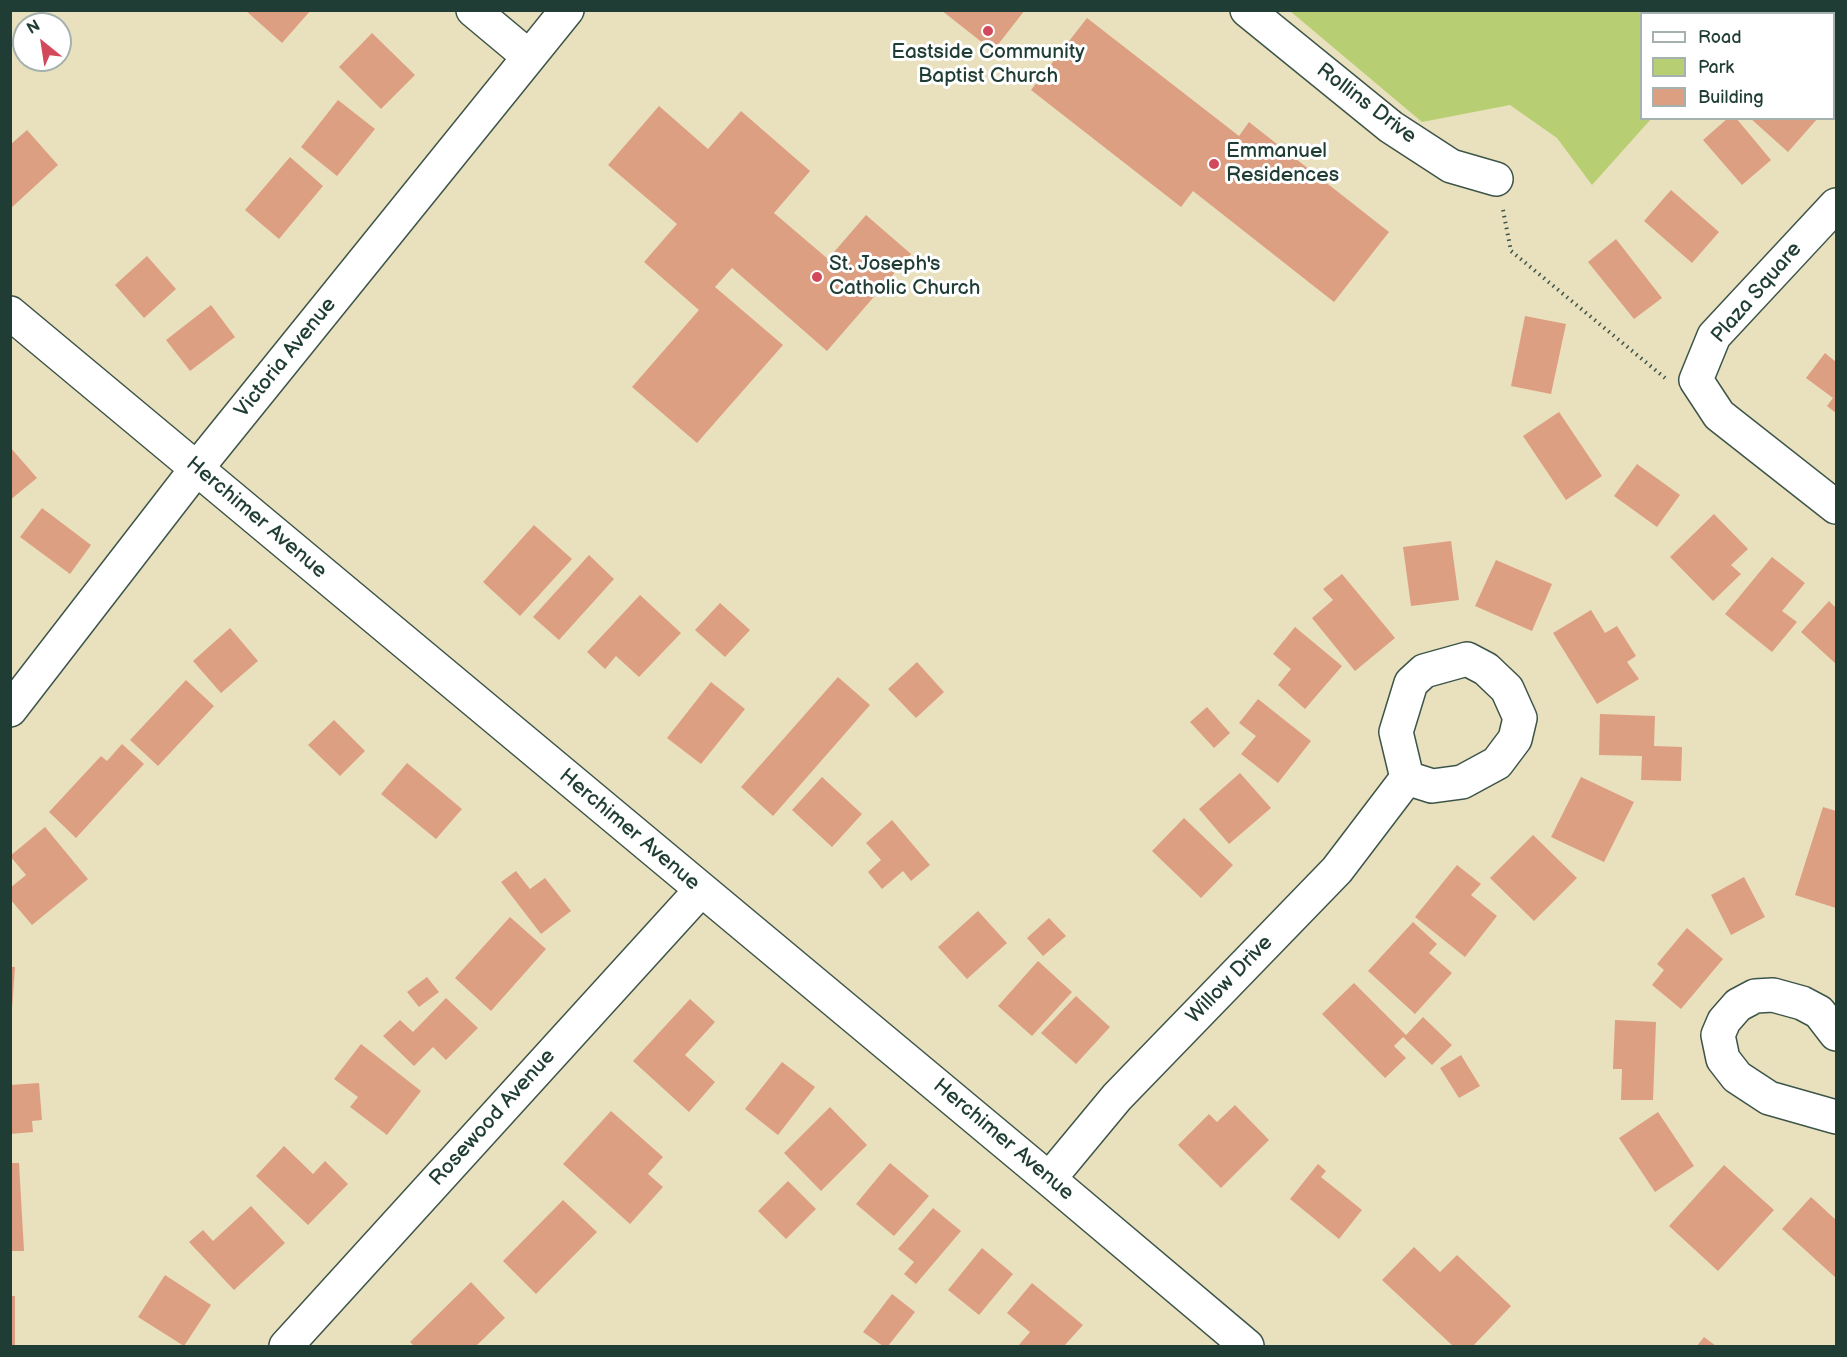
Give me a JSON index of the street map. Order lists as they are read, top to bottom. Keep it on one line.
{"streets":{"street":["Rollins Drive","Plaza Square","Victoria Avenue","Herchimer Avenue","Willow Drive","Rosewood Avenue"]},"crossings":[["Victoria Avenue","Herchimer Avenue"],["Herchimer Avenue","Willow Drive"],["Herchimer Avenue","Rosewood Avenue"]],"places":["Eastside Community Baptist Church","Emmanuel Residences","St. Joseph's Catholic Church"],"legend":["Road","Park","Building"],"north":"top left"}
